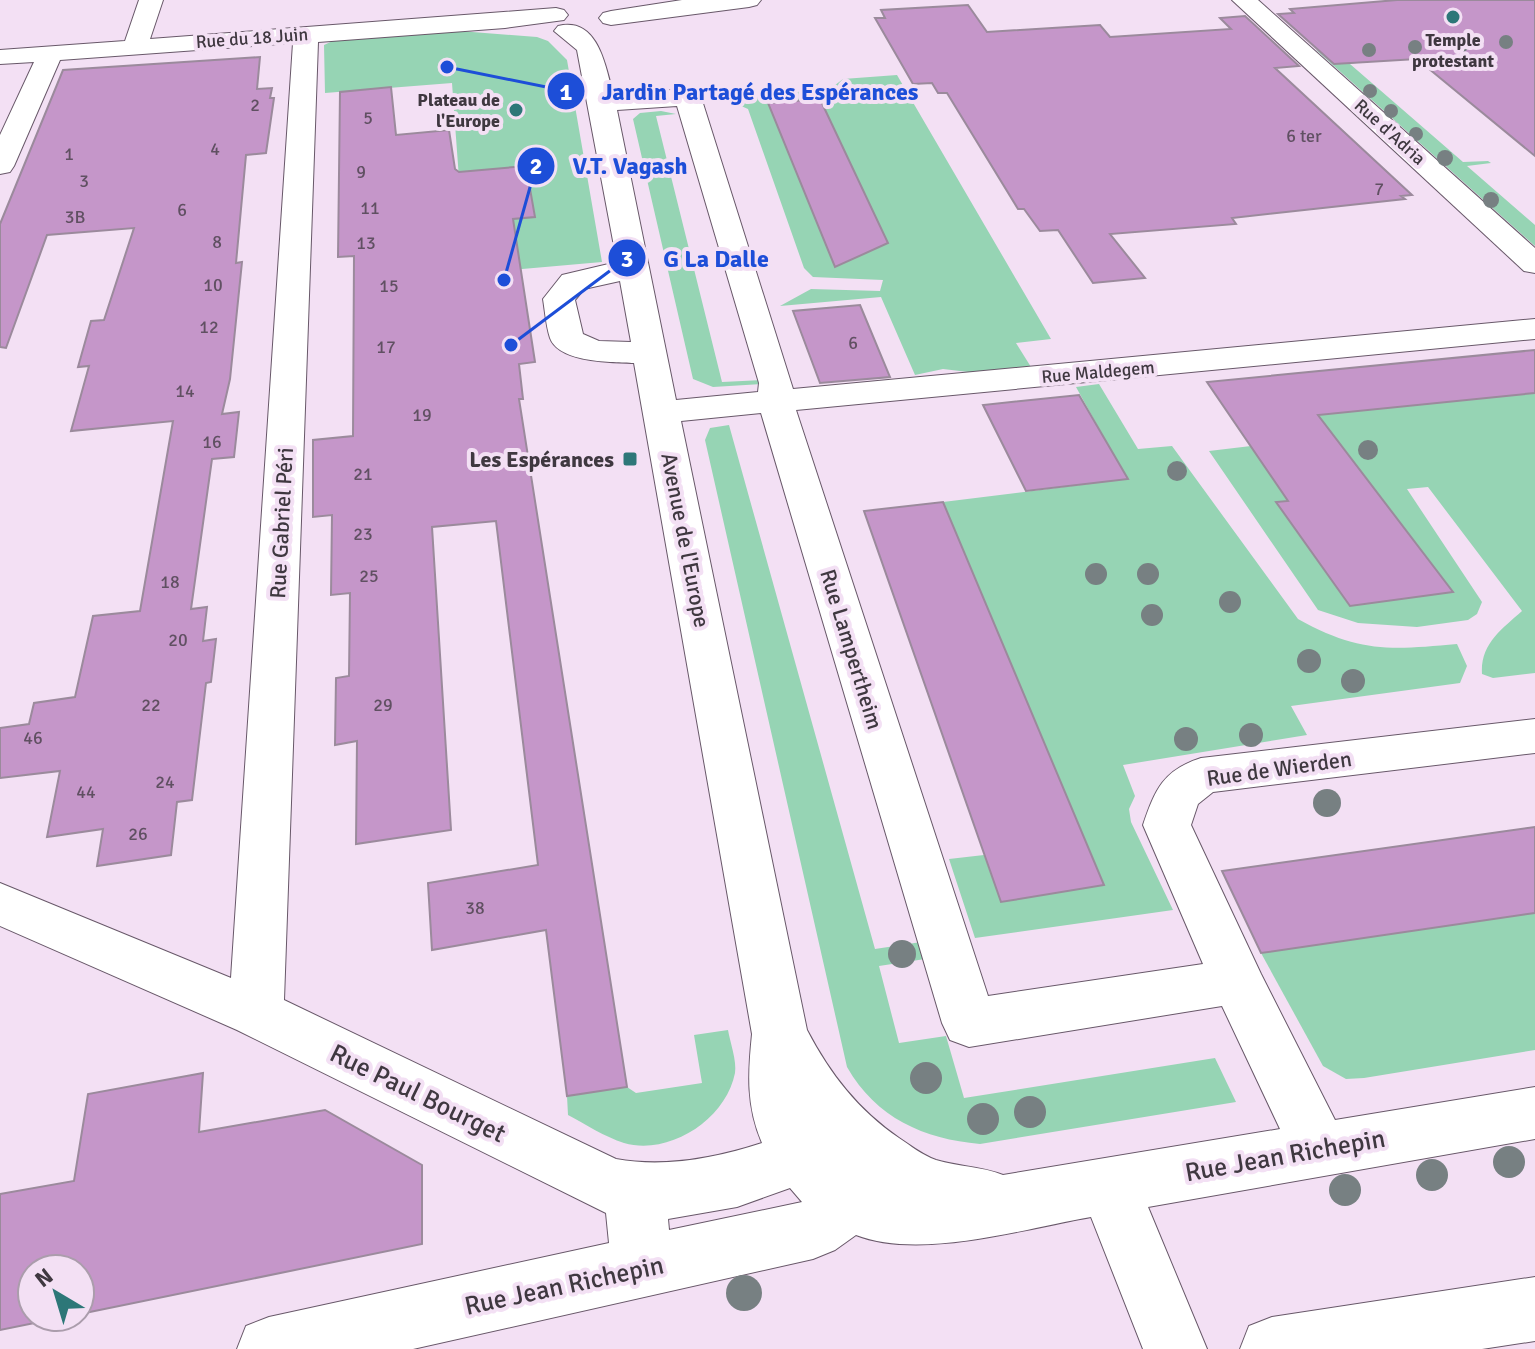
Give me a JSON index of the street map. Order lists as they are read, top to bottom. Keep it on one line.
{"streets":{"street":["Rue du 18 Juin","Rue d'Adria","Rue Maldegem","Rue Gabriel Péri","Avenue de l'Europe","Rue Lampertheim","Rue de Wierden","Rue Paul Bourget","Rue Jean Richepin"]},"crossings":[["Rue du 18 Juin","Rue Gabriel Péri"],["Rue du 18 Juin","Avenue de l'Europe"],["Rue Maldegem","Avenue de l'Europe"],["Rue Maldegem","Rue Lampertheim"],["Rue Gabriel Péri","Rue Paul Bourget"],["Avenue de l'Europe","Rue Lampertheim"],["Avenue de l'Europe","Rue Paul Bourget"],["Avenue de l'Europe","Rue Jean Richepin"],["Rue Lampertheim","Rue de Wierden"],["Rue de Wierden","Rue Jean Richepin"],["Rue Paul Bourget","Rue Jean Richepin"]],"places":{"other":["Temple protestant","Jardin Partagé des Espérances","Plateau de l'Europe","V.T. Vagash","G La Dalle"],"transit":["Les Espérances"]},"house_numbers":["2","5","6 ter","4","1","9","3","7","11","6","3B","8","13","10","15","12","6","17","14","19","16","21","23","25","18","20","22","29","46","24","44","26","38"],"north":"top left"}
